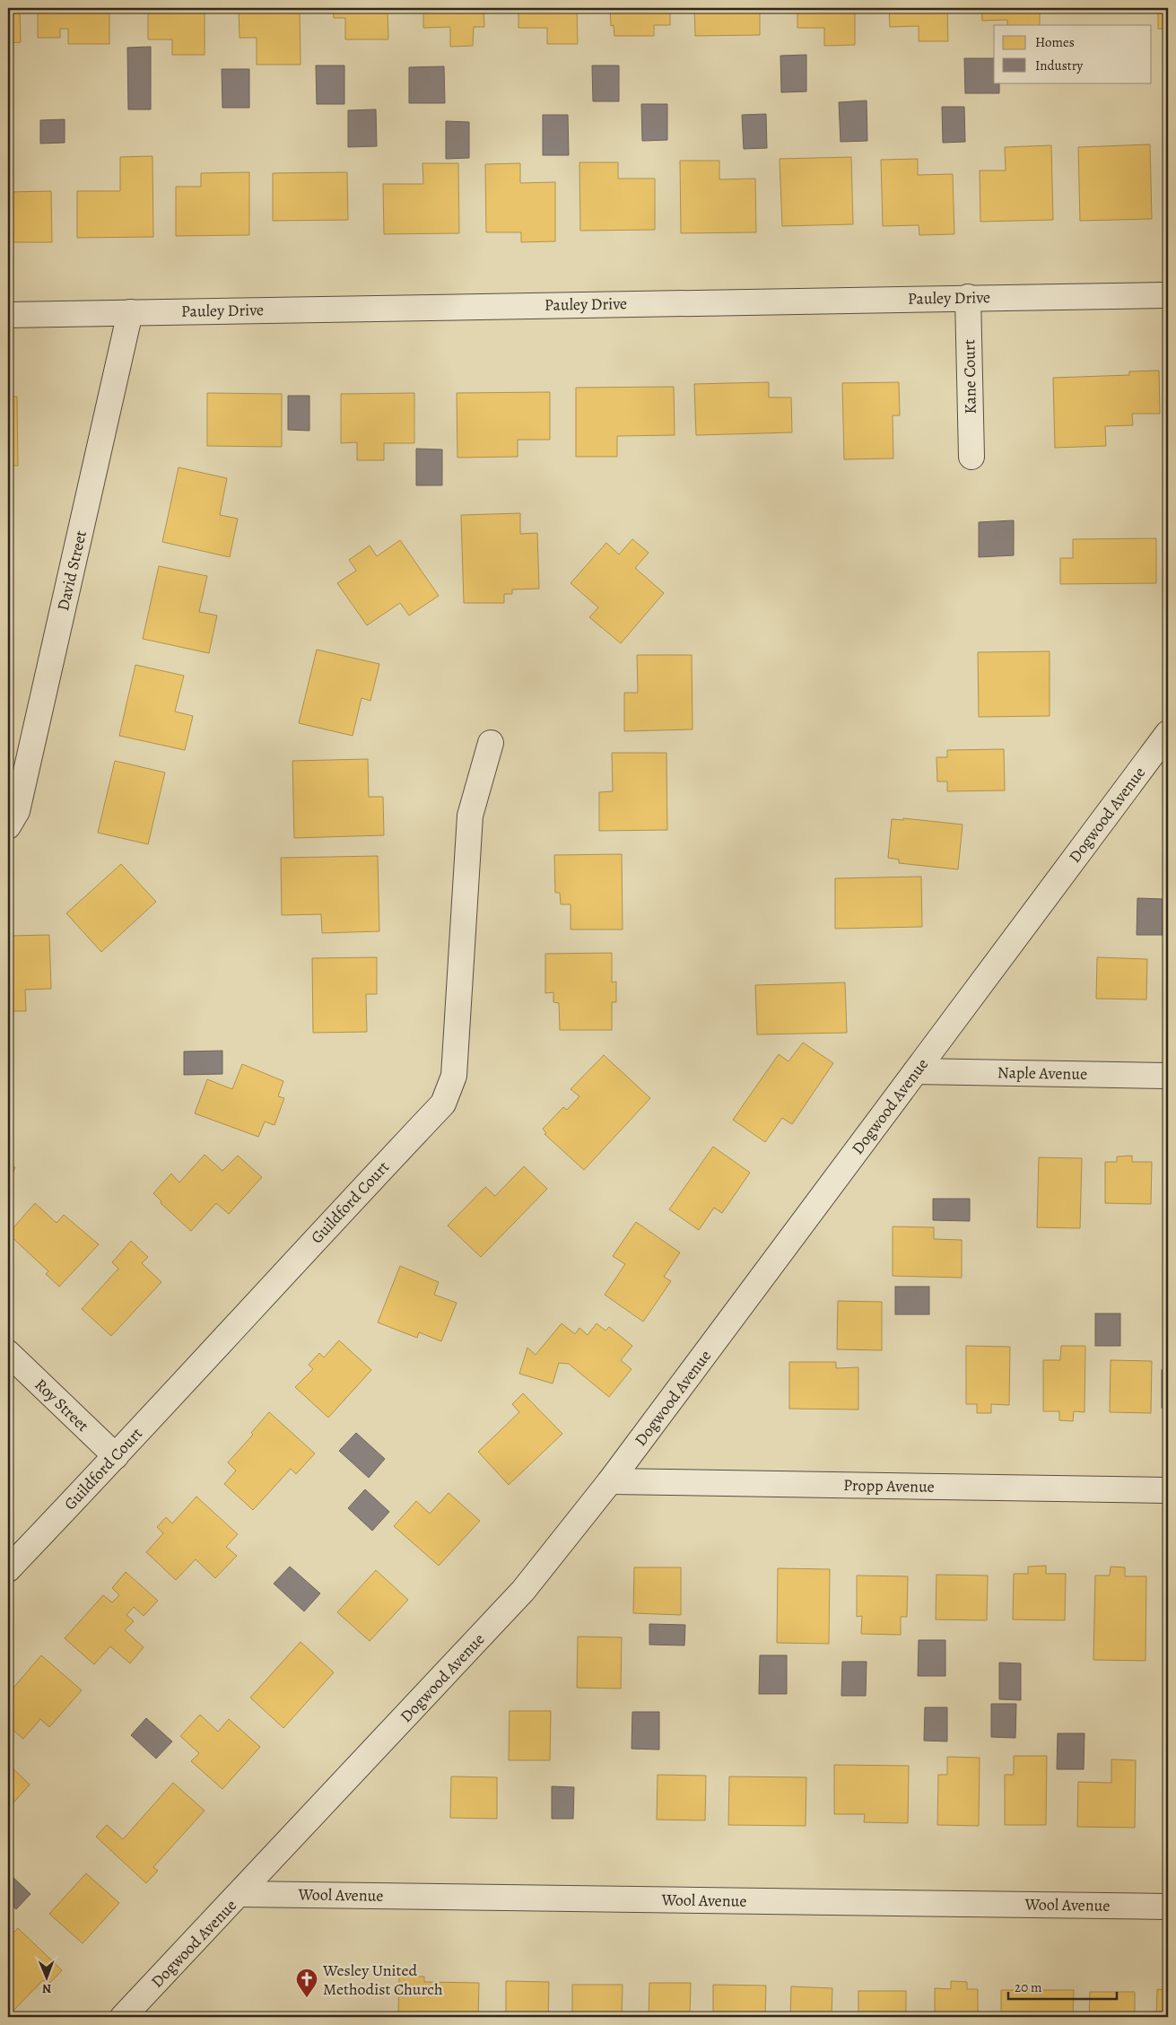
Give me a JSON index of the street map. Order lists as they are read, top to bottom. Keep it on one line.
{"streets":{"street":["Pauley Drive","Kane Court","David Street","Dogwood Avenue","Naple Avenue","Guildford Court","Roy Street","Propp Avenue","Wool Avenue"]},"crossings":[["Pauley Drive","Kane Court"],["Pauley Drive","David Street"],["Dogwood Avenue","Naple Avenue"],["Dogwood Avenue","Propp Avenue"],["Dogwood Avenue","Wool Avenue"],["Guildford Court","Roy Street"]],"places":{"church":["Wesley United Methodist Church"]},"legend":["Homes","Industry"],"scale_bar":"20 m","north":"bottom"}
